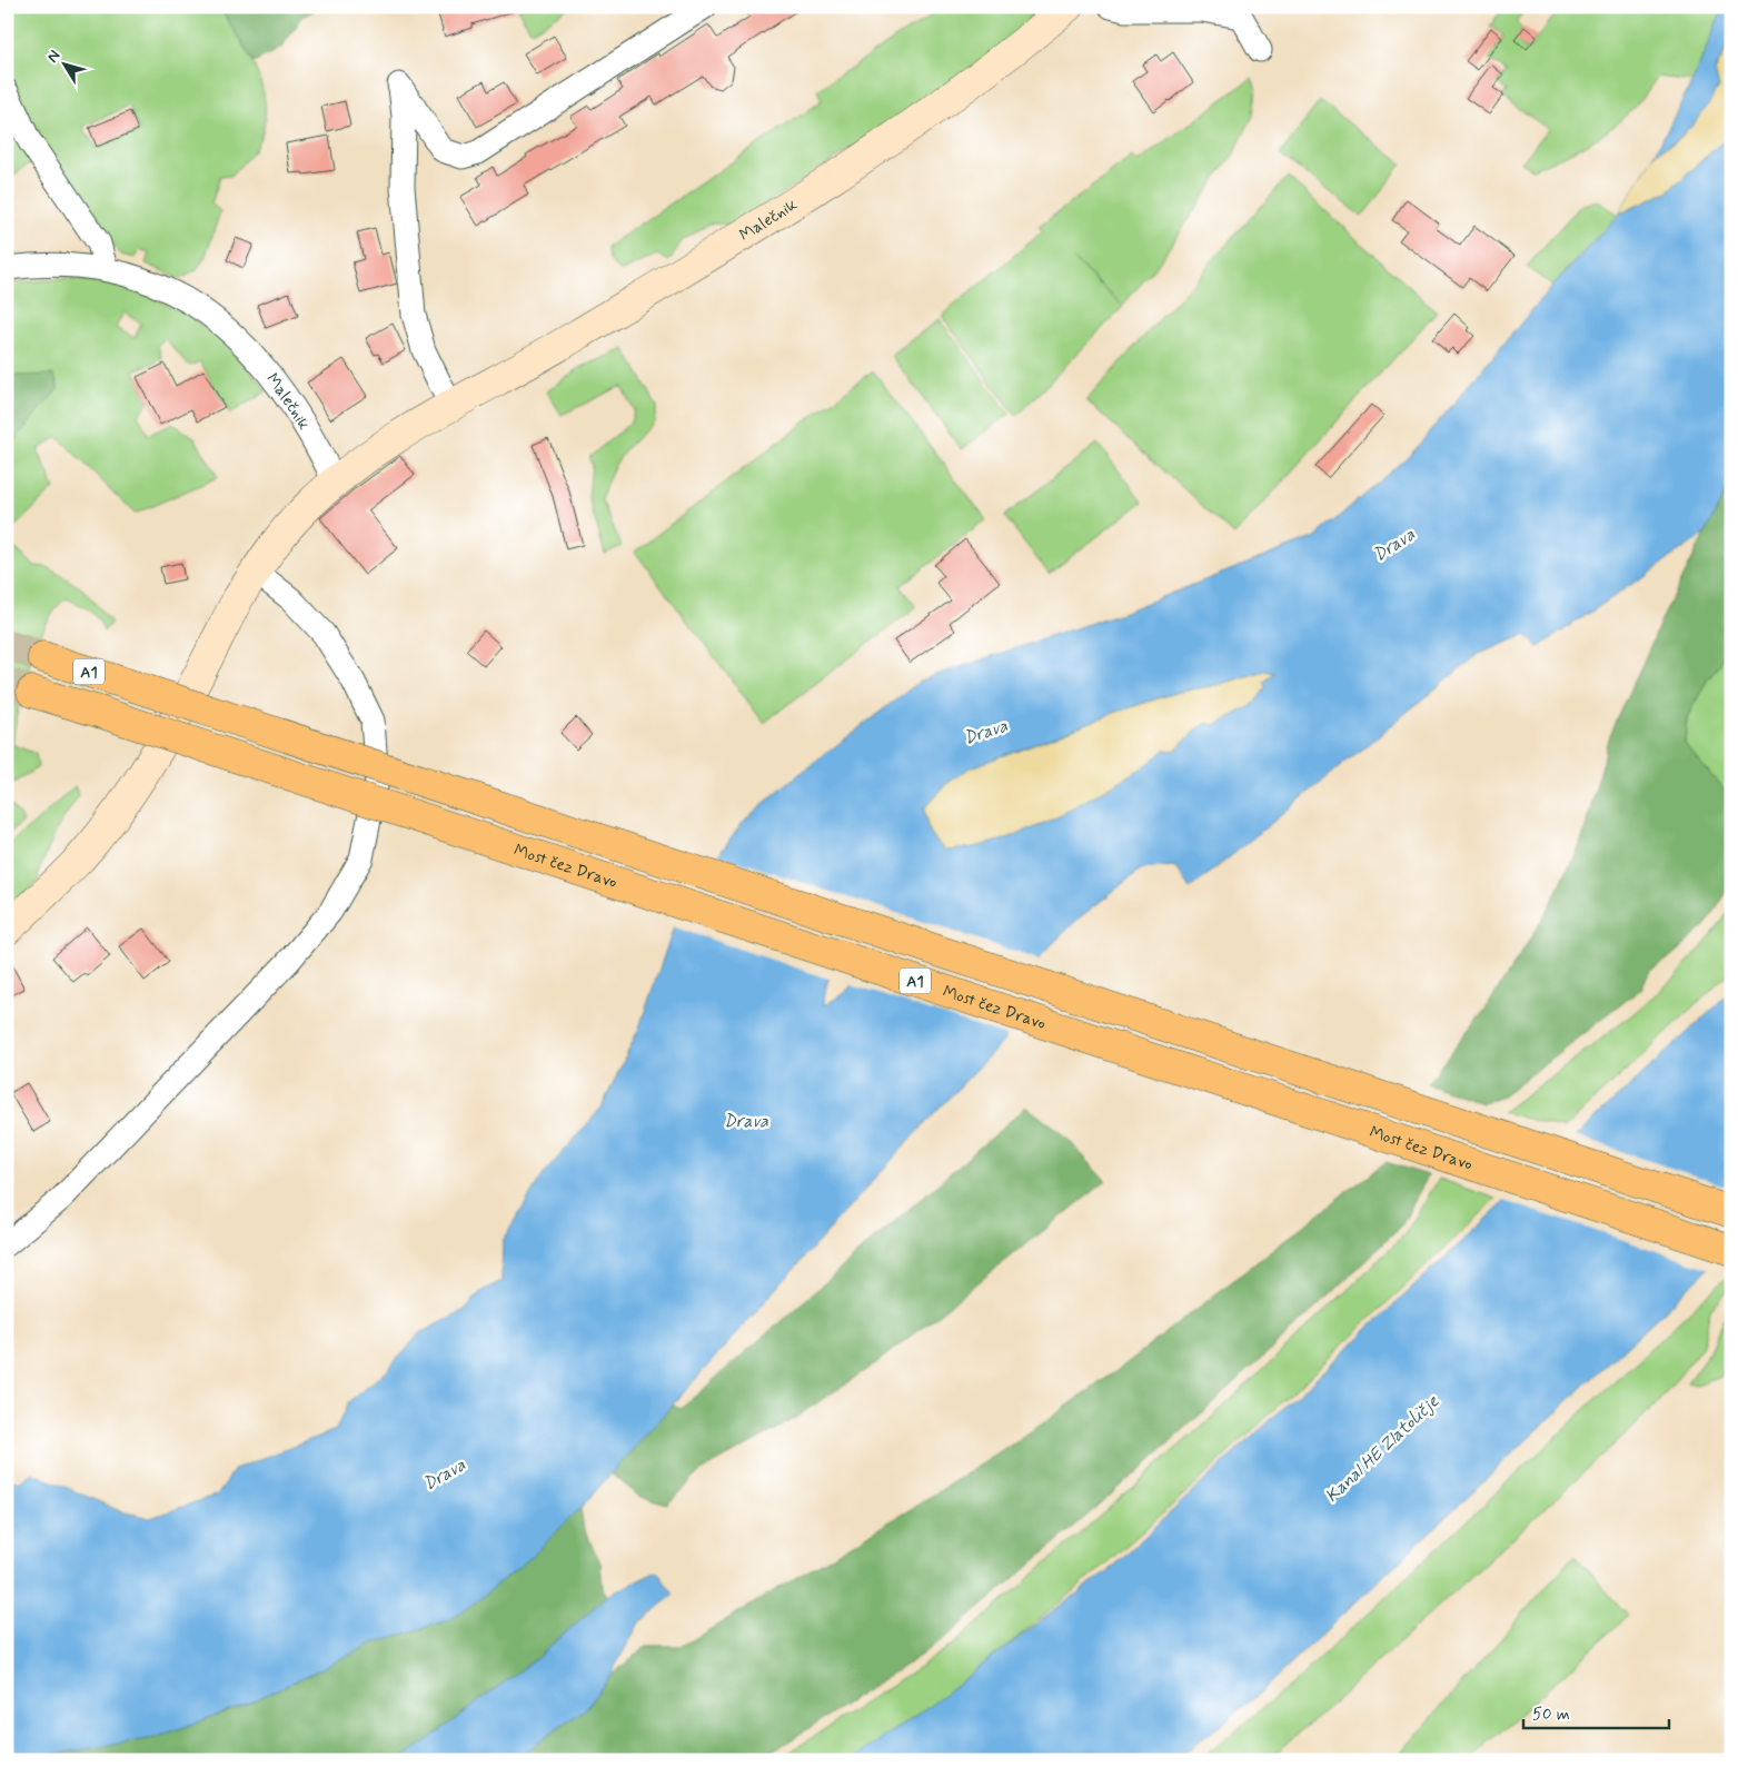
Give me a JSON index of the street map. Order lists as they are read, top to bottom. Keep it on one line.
{"streets":{"highway":["A1","Most čez Dravo"],"street":["Malečnik"]},"water":["Drava","Kanal HE Zlatoličje"],"scale_bar":"50 m","north":"top left"}
